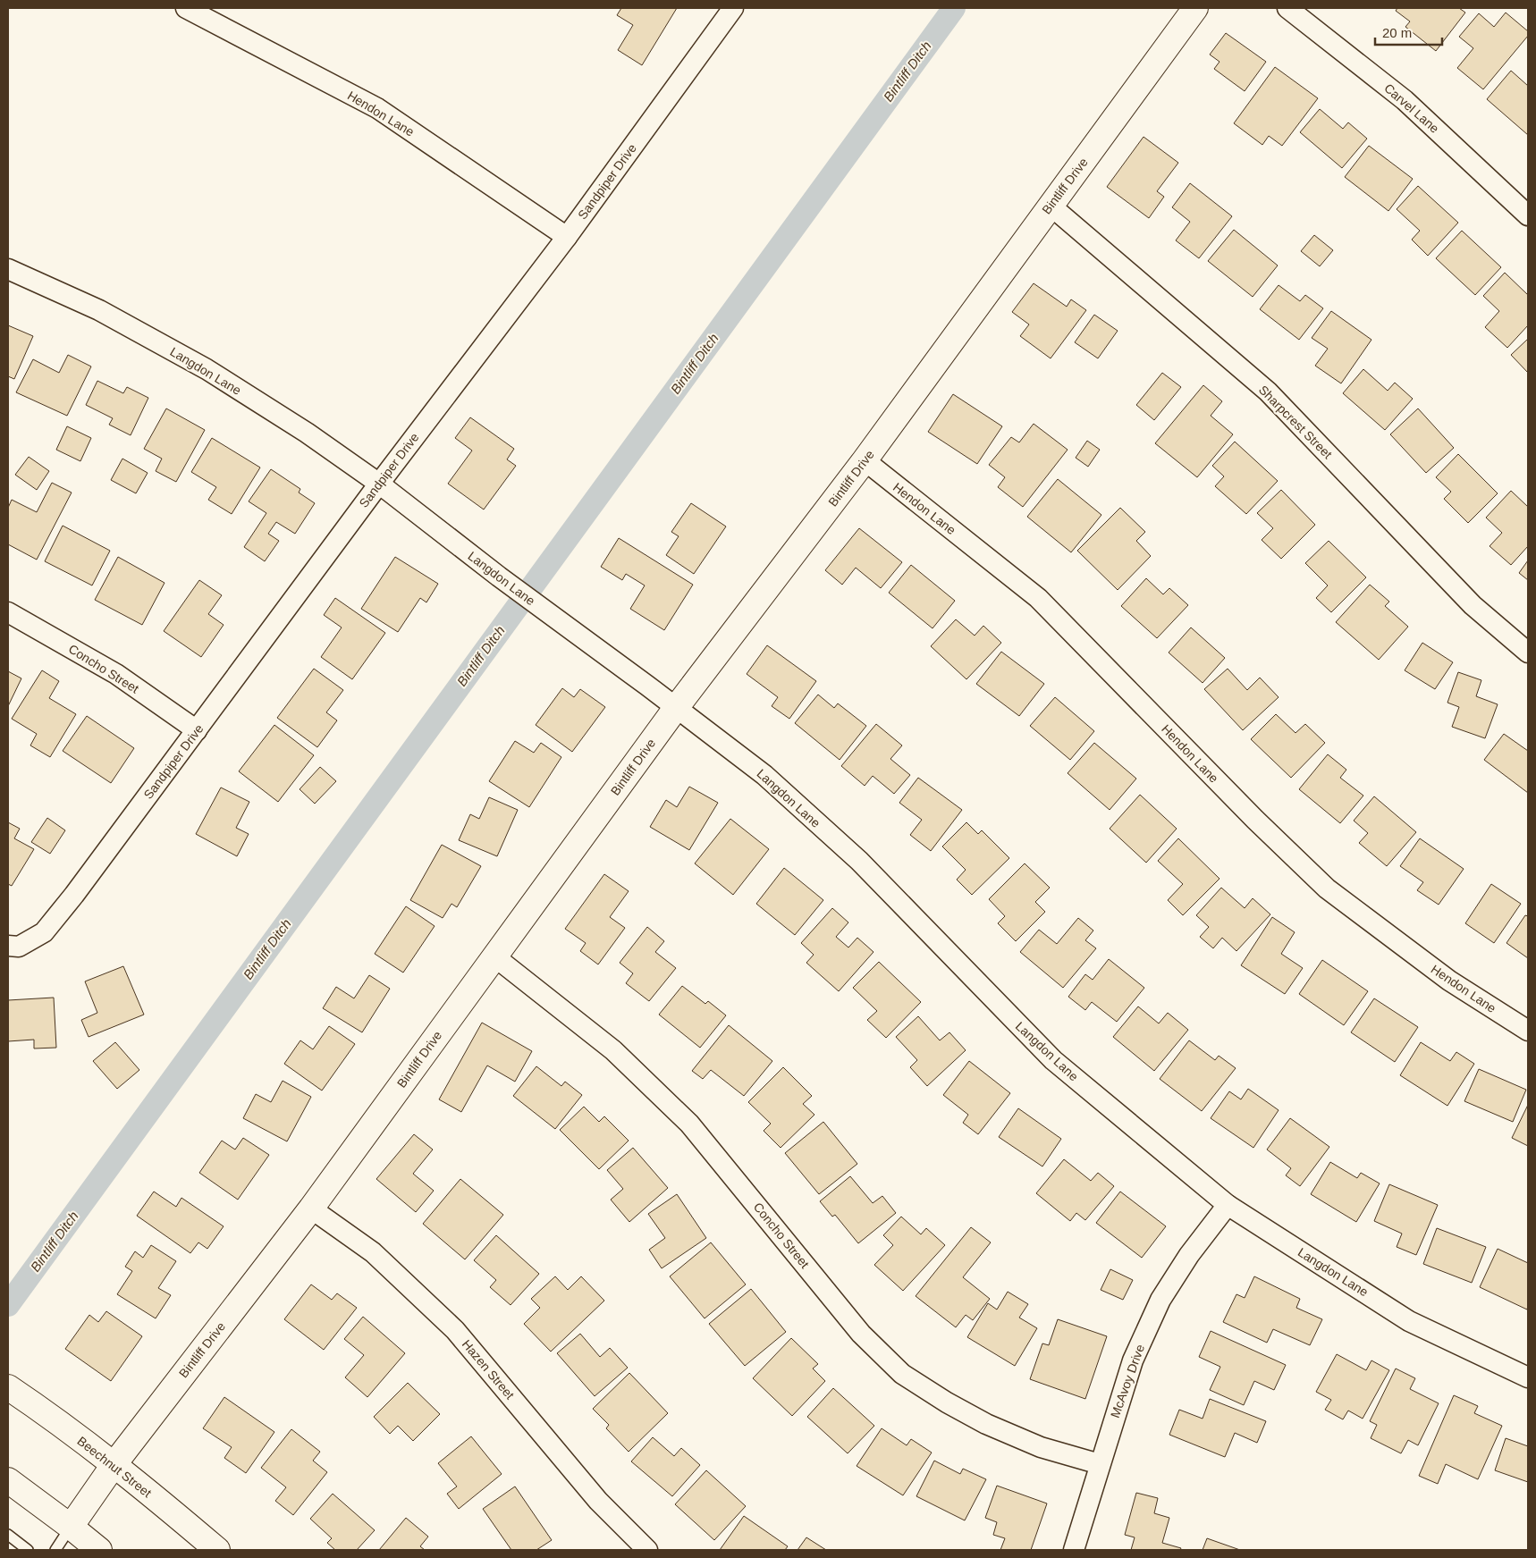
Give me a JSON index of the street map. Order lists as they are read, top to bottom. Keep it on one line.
{"streets":{"street":["Carvel Lane","Hendon Lane","Sandpiper Drive","Bintliff Drive","Langdon Lane","Sharpcrest Street","Concho Street","Hazen Street","McAvoy Drive","Beechnut Street"]},"crossings":[["Hendon Lane","Sandpiper Drive"],["Hendon Lane","Bintliff Drive"],["Sandpiper Drive","Langdon Lane"],["Sandpiper Drive","Concho Street"],["Bintliff Drive","Langdon Lane"],["Bintliff Drive","Sharpcrest Street"],["Bintliff Drive","Concho Street"],["Bintliff Drive","Hazen Street"],["Bintliff Drive","Beechnut Street"],["Langdon Lane","McAvoy Drive"],["Concho Street","McAvoy Drive"]],"water":["Bintliff Ditch"],"scale_bar":"20 m"}
